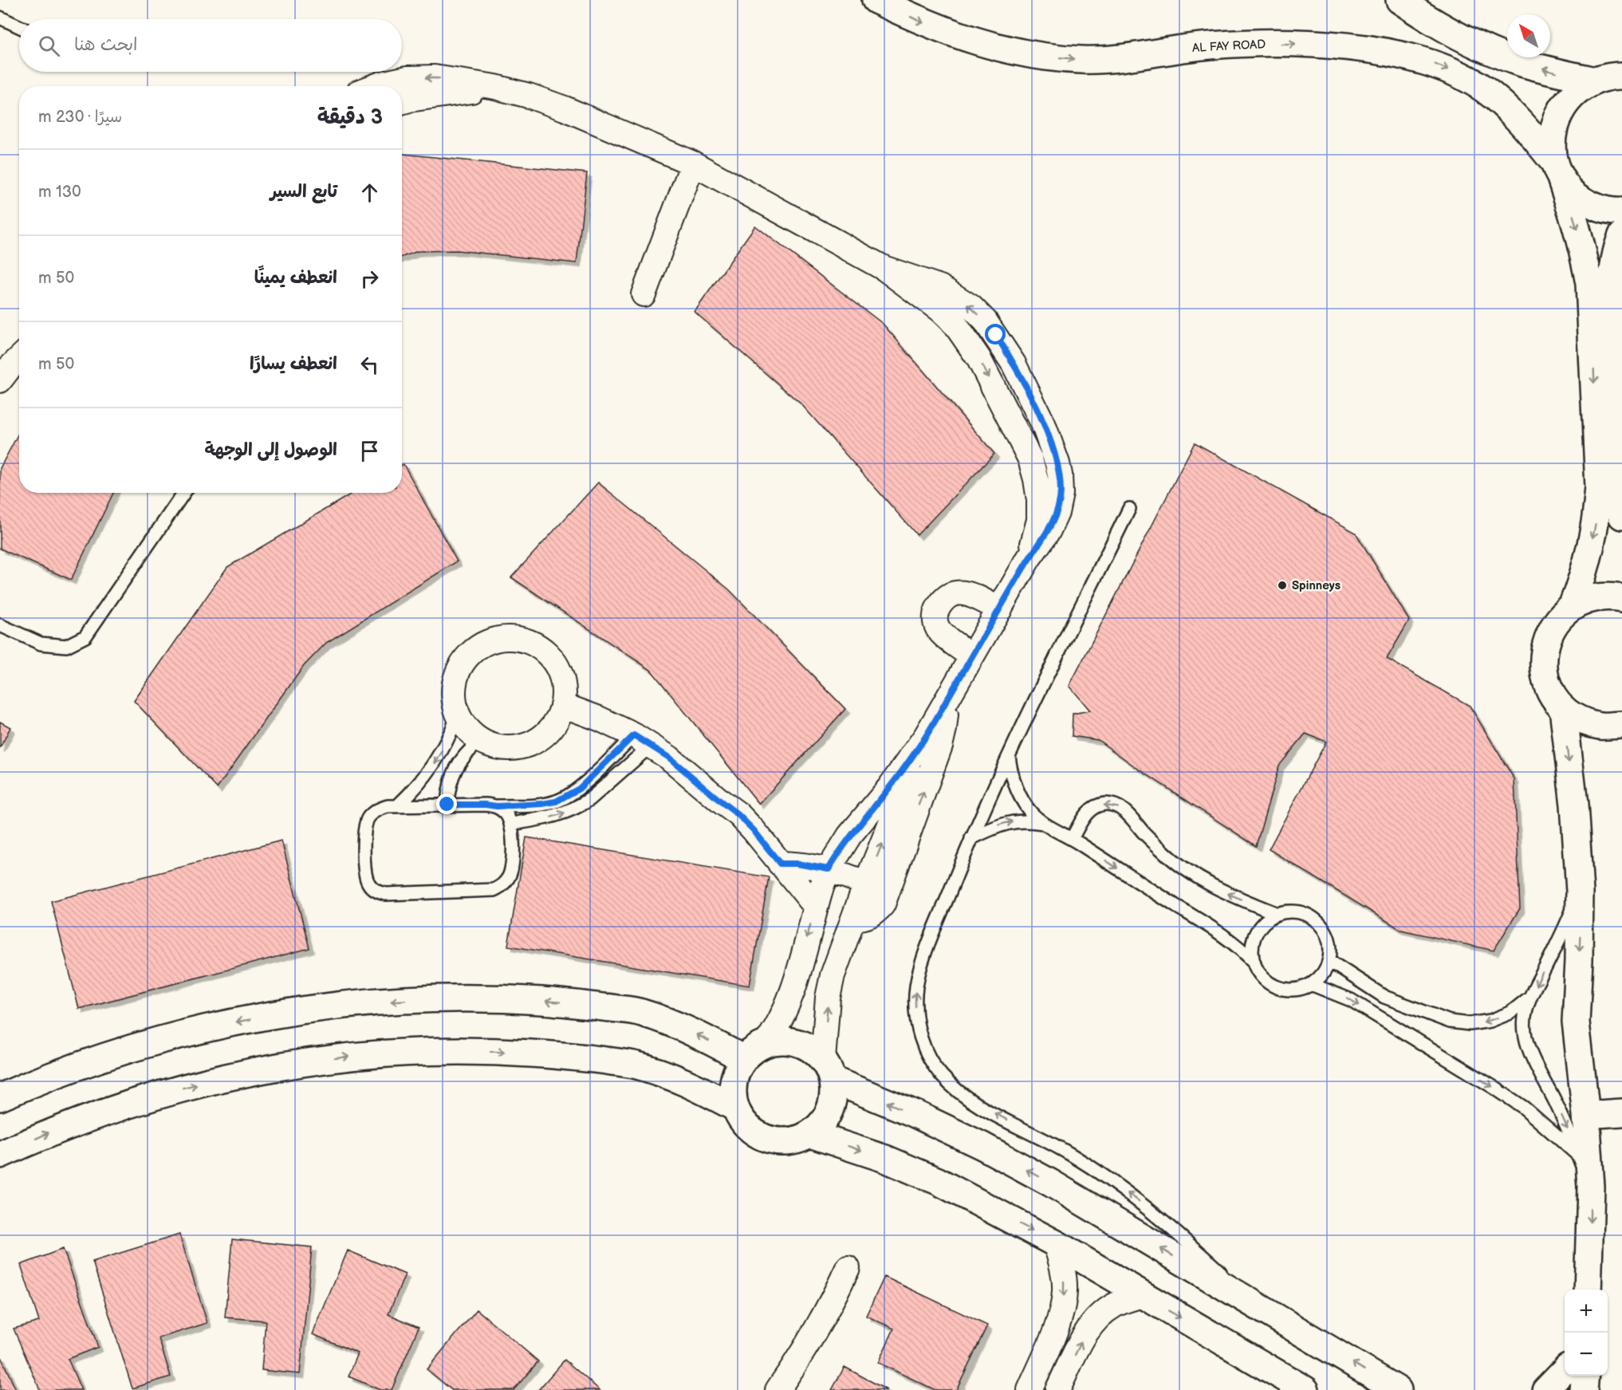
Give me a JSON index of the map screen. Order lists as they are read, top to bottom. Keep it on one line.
{"streets":{"street":["AL FAY ROAD"]},"places":["Spinneys"],"north":"top left","page":{"search":"ابحث هنا","heading":["3 دقيقة","سيرًا · 230 m"],"list":[["تابع السير","130 m"],["انعطف يمينًا","50 m"],["انعطف يسارًا","50 m"],"الوصول إلى الوجهة"],"map_buttons":["+","−"]}}
